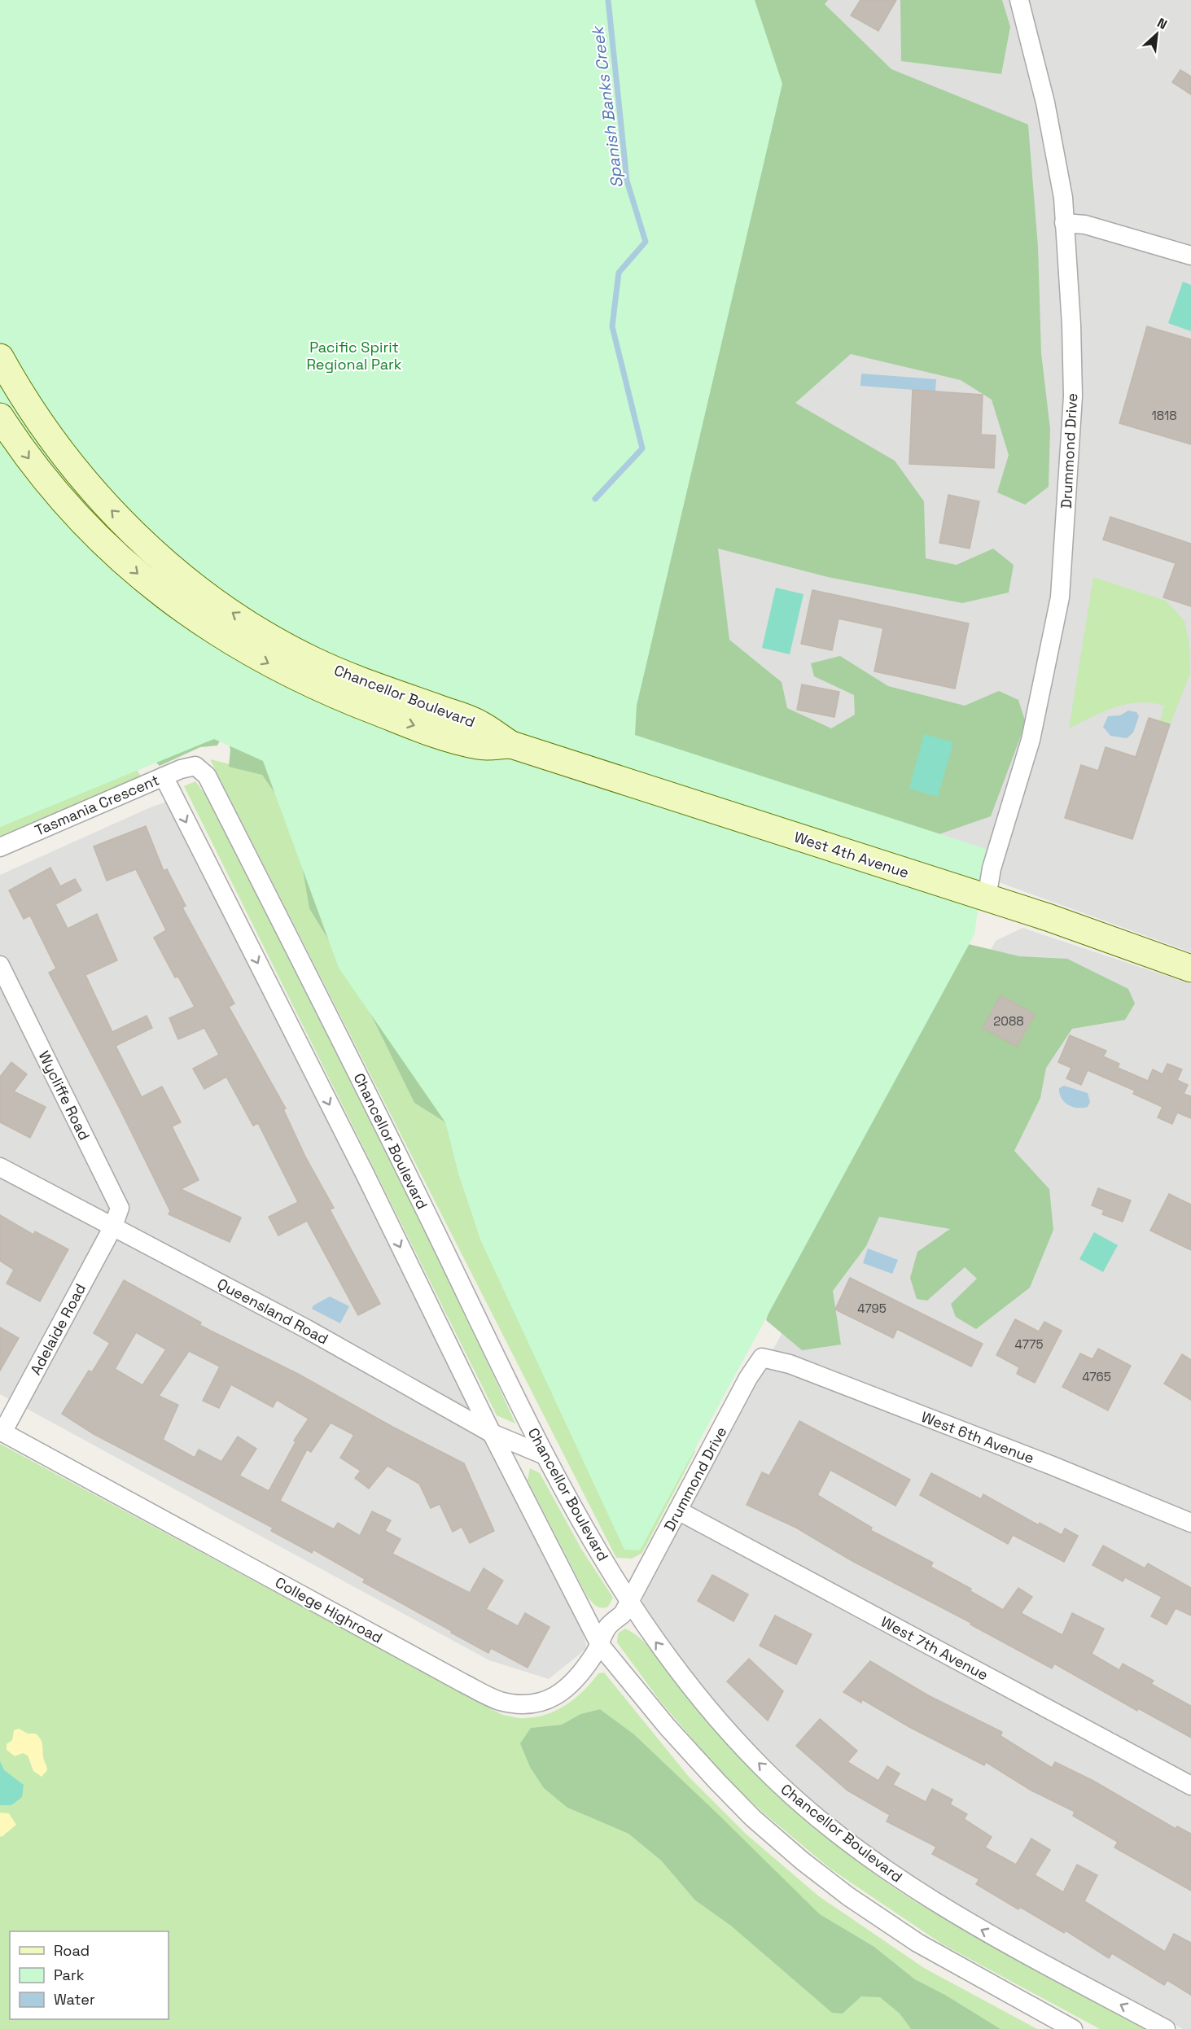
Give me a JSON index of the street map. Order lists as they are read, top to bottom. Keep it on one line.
{"streets":{"main road":["Chancellor Boulevard","West 4th Avenue"],"street":["Drummond Drive","Tasmania Crescent","Wycliffe Road","Queensland Road","Adelaide Road","West 6th Avenue","College Highroad","West 7th Avenue"]},"crossings":[["Drummond Drive","Chancellor Boulevard"],["Drummond Drive","West 4th Avenue"],["Drummond Drive","West 6th Avenue"],["Drummond Drive","College Highroad"],["Drummond Drive","West 7th Avenue"],["Chancellor Boulevard","Tasmania Crescent"],["Chancellor Boulevard","West 4th Avenue"],["Chancellor Boulevard","Queensland Road"],["Chancellor Boulevard","College Highroad"],["Wycliffe Road","Queensland Road"],["Wycliffe Road","Adelaide Road"],["Queensland Road","Adelaide Road"],["Adelaide Road","College Highroad"]],"water":["Spanish Banks Creek"],"parks":["Pacific Spirit Regional Park"],"house_numbers":["1818","2088","4795","4775","4765"],"legend":["Road","Park","Water"],"north":"top right"}
